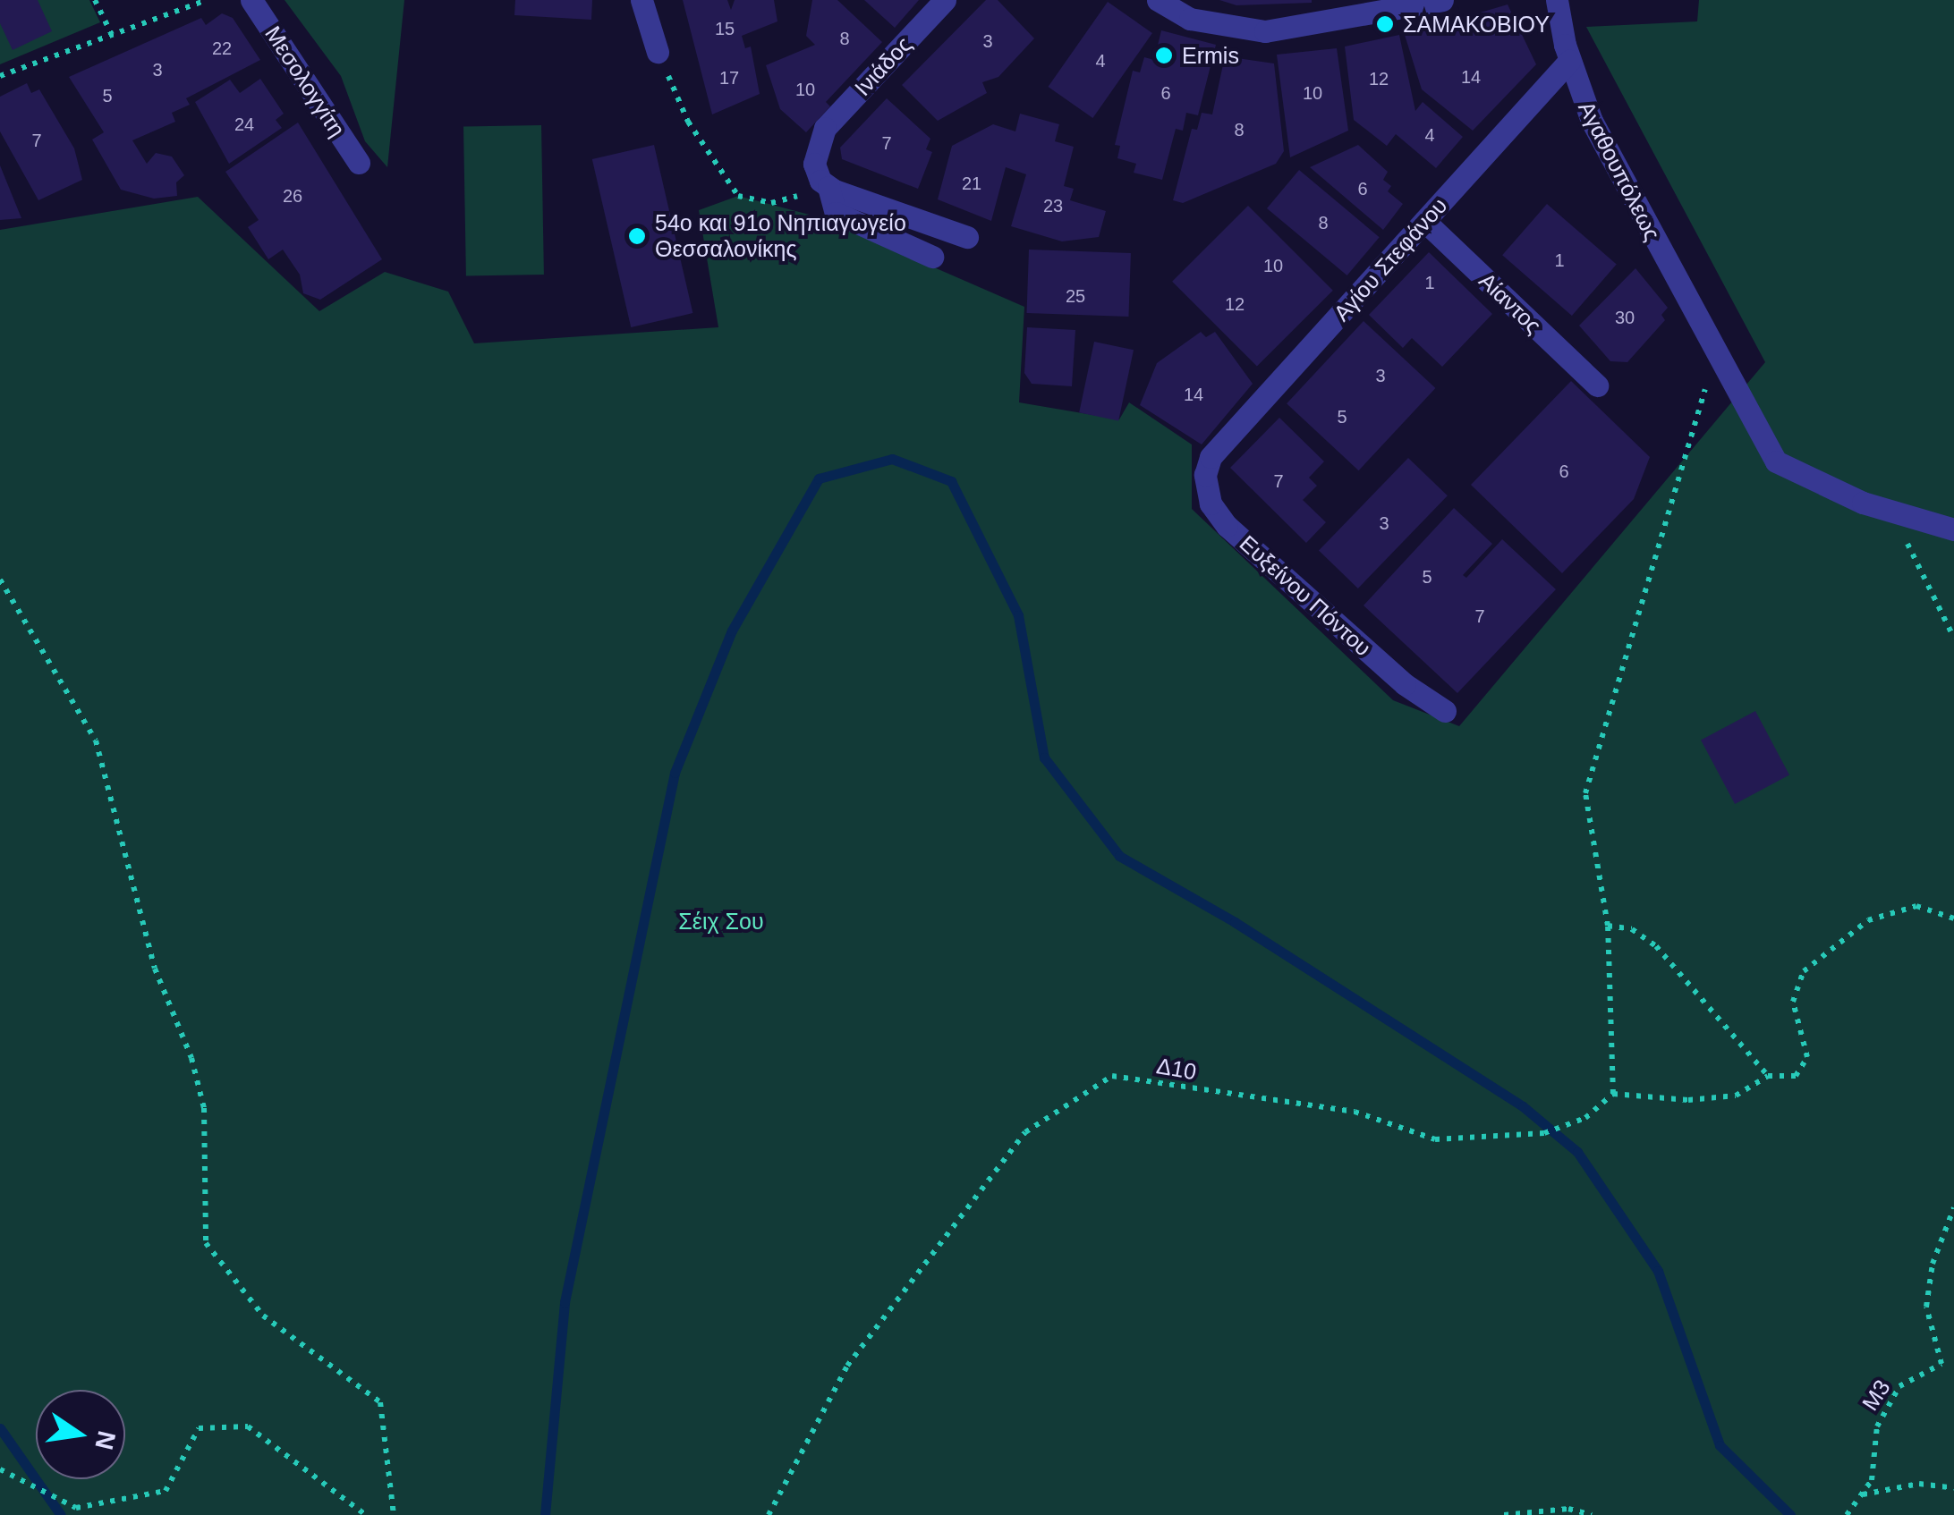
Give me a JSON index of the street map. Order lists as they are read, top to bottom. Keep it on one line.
{"streets":{"street":["Ινιάδος","Μεσολογγίτη","Αγαθουπόλεως","Αγίου Στεφάνου","Αίαντος","Ευξείνου Πόντου"],"path":["Δ10","Μ3"]},"crossings":[["Αγαθουπόλεως","Αγίου Στεφάνου"],["Αγίου Στεφάνου","Αίαντος"],["Αγίου Στεφάνου","Ευξείνου Πόντου"]],"parks":["Σέιχ Σου"],"places":["ΣΑΜΑΚΟΒΙΟΥ","Ermis","54ο και 91ο Νηπιαγωγείο Θεσσαλονίκης"],"house_numbers":["15","8","3","22","4","3","14","17","12","10","6","10","5","24","8","4","7","7","21","6","26","23","8","1","10","1","25","12","30","3","14","5","6","7","3","5","7"],"north":"right"}
